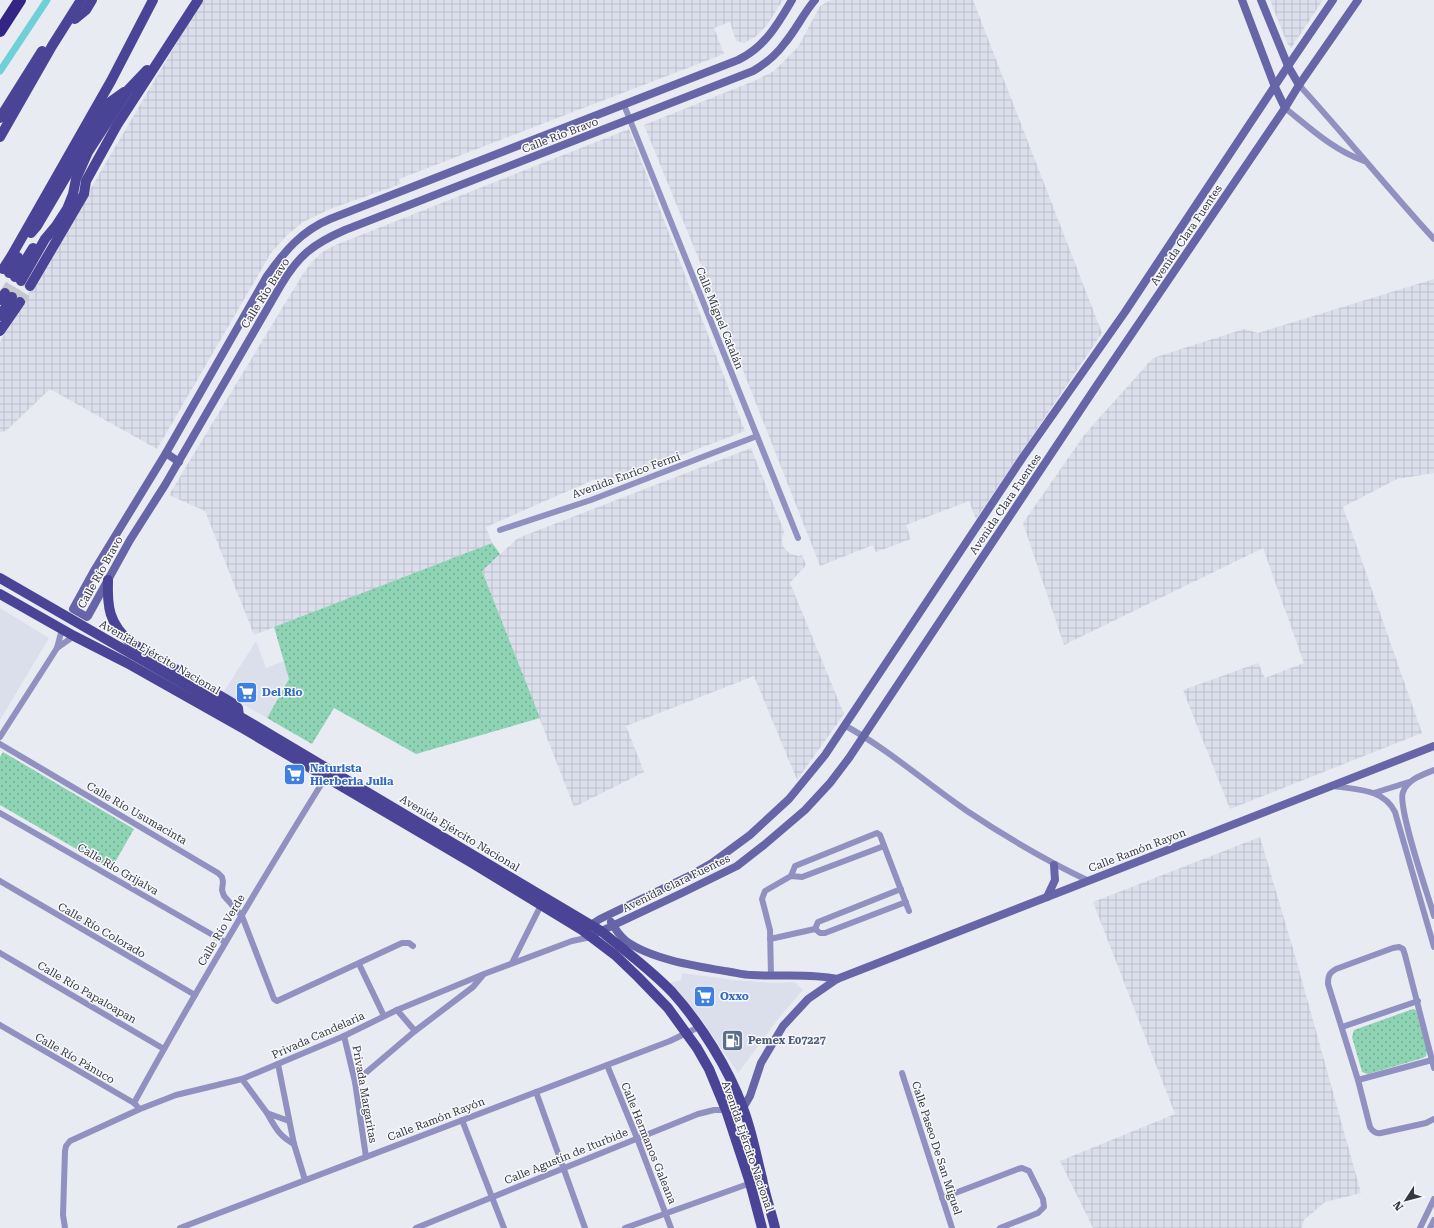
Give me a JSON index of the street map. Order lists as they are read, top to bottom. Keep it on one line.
{"streets":{"main road":["Avenida Ejército Nacional"],"street":["Calle Río Bravo","Avenida Clara Fuentes","Calle Miguel Catalán","Avenida Enrico Fermi","Calle Río Usumacinta","Calle Ramón Rayon","Calle Río Grijalva","Calle Río Colorado","Calle Río Verde","Calle Río Papaloapan","Privada Candelaria","Calle Río Pánuco","Privada Margaritas","Calle Ramón Rayón","Calle Hermanos Galeana","Calle Paseo De San Miguel","Calle Agustín de Iturbide"]},"crossings":[["Calle Río Bravo","Calle Miguel Catalán"],["Avenida Clara Fuentes","Avenida Ejército Nacional"],["Avenida Clara Fuentes","Privada Candelaria"],["Calle Miguel Catalán","Avenida Enrico Fermi"],["Avenida Ejército Nacional","Calle Ramón Rayon"],["Avenida Ejército Nacional","Calle Río Verde"],["Avenida Ejército Nacional","Privada Candelaria"],["Avenida Ejército Nacional","Calle Ramón Rayón"],["Avenida Ejército Nacional","Calle Agustín de Iturbide"],["Calle Río Usumacinta","Calle Río Verde"],["Calle Río Grijalva","Calle Río Verde"],["Calle Río Colorado","Calle Río Verde"],["Calle Río Verde","Calle Río Papaloapan"],["Calle Río Verde","Calle Río Pánuco"],["Privada Candelaria","Calle Río Pánuco"],["Privada Candelaria","Privada Margaritas"],["Privada Margaritas","Calle Ramón Rayón"],["Calle Ramón Rayón","Calle Hermanos Galeana"],["Calle Hermanos Galeana","Calle Agustín de Iturbide"]],"places":{"supermarket":["Del Rio","Naturista Hierberia Julia","Oxxo"],"fuel station":["Pemex E07227"]},"north":"bottom left"}
